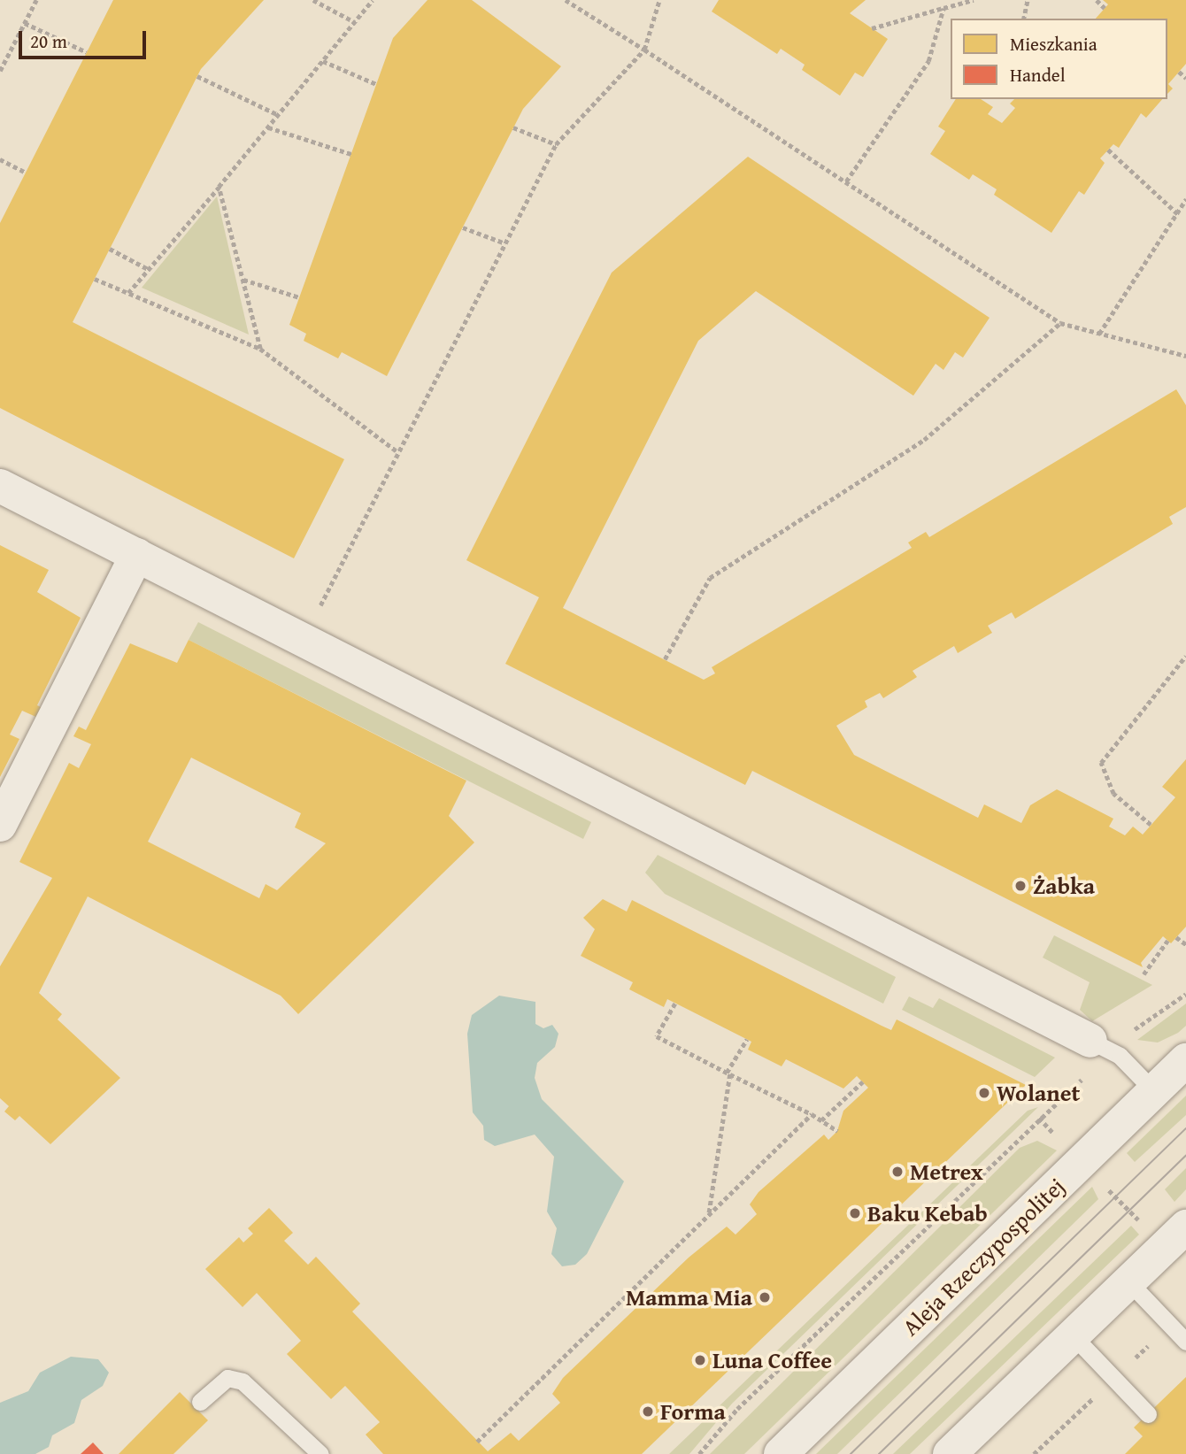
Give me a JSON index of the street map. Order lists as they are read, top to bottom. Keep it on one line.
{"streets":{"street":["Aleja Rzeczypospolitej"]},"places":["Żabka","Wolanet","Metrex","Baku Kebab","Mamma Mia","Luna Coffee","Forma"],"legend":["Mieszkania","Handel"],"scale_bar":"20 m"}
